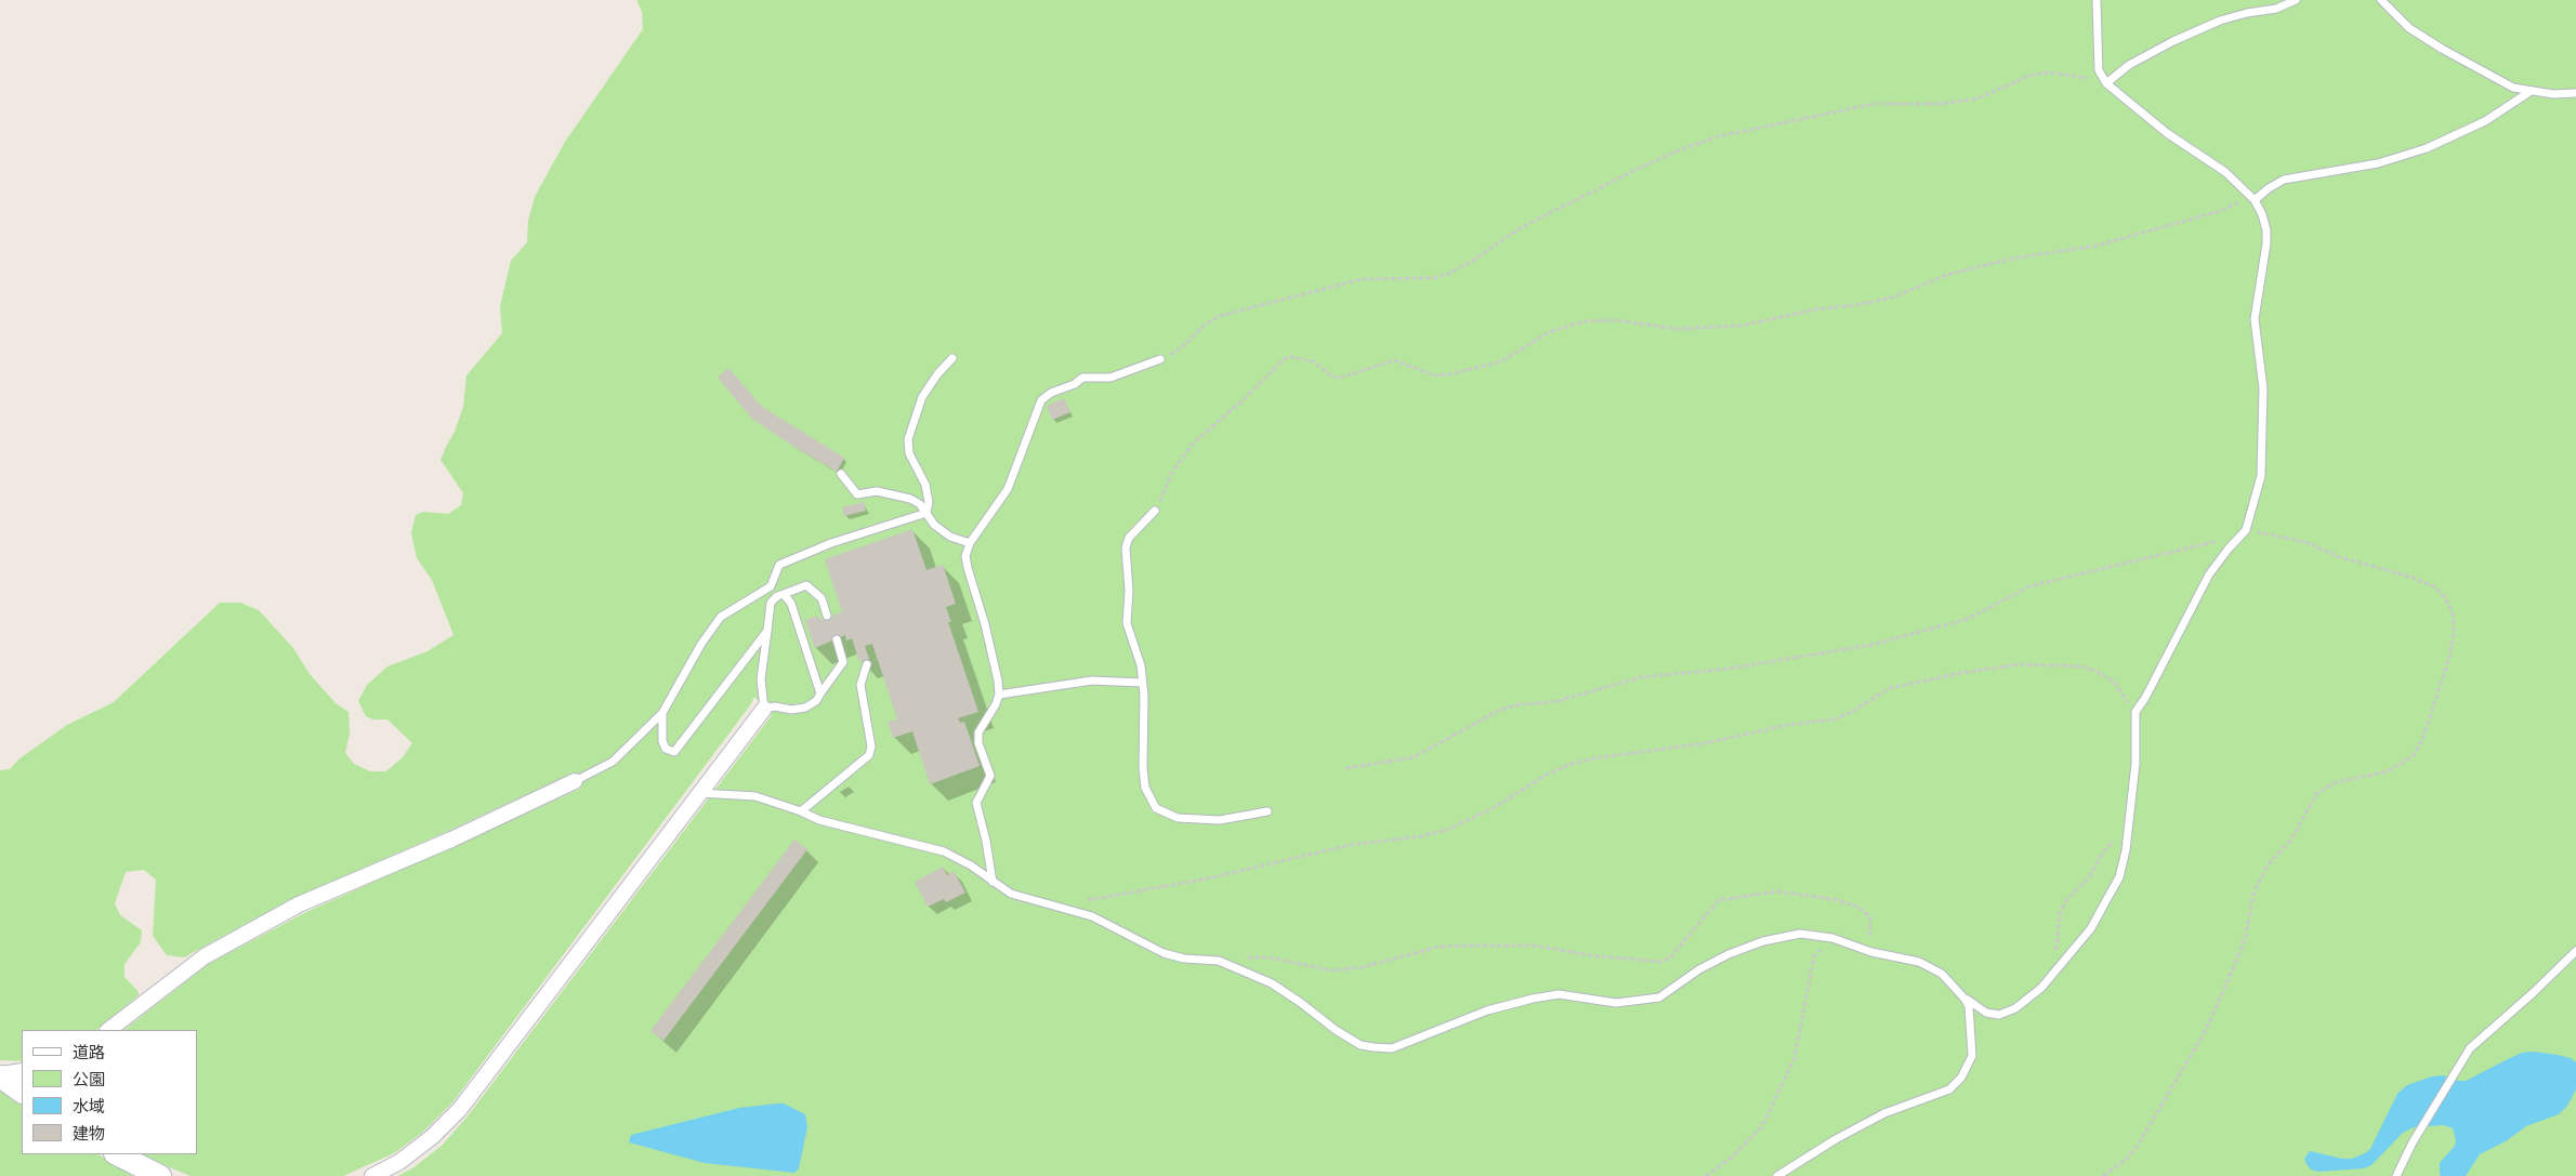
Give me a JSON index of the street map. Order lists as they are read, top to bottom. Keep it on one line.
{"legend":["道路","公園","水域","建物"]}
